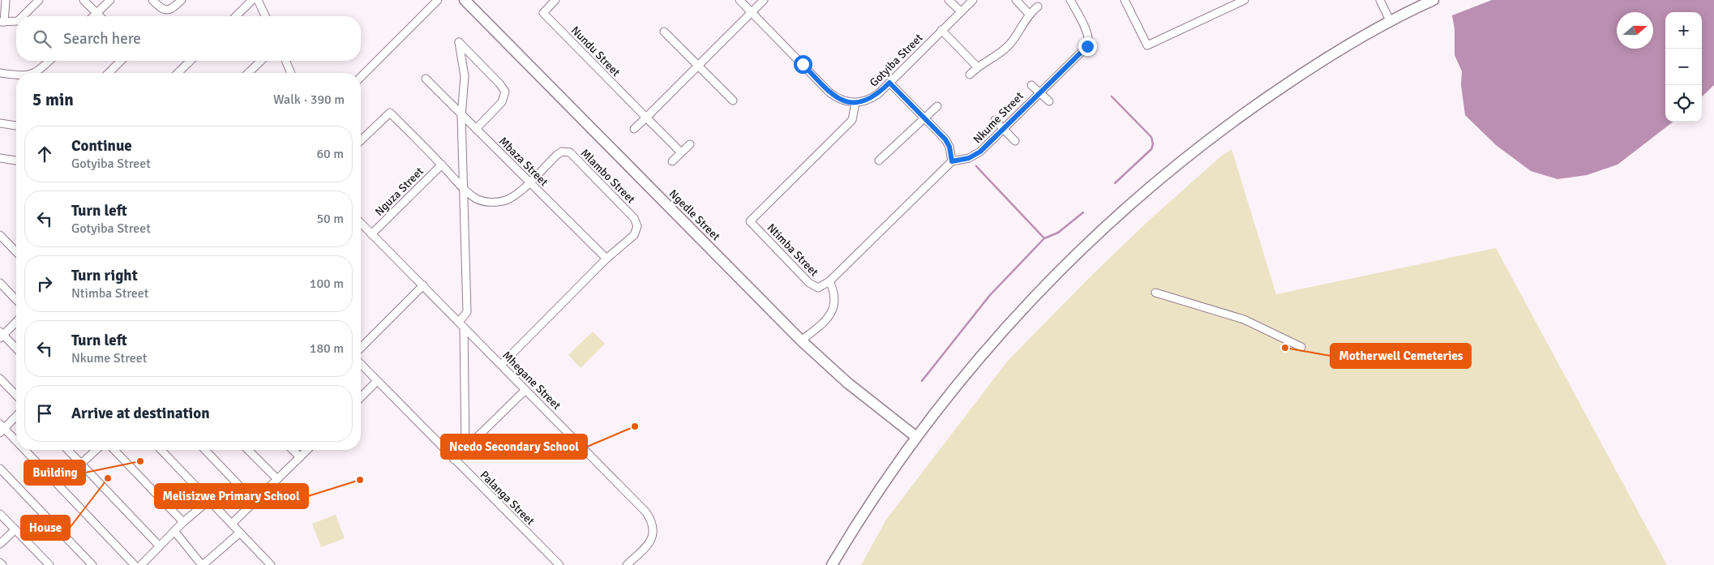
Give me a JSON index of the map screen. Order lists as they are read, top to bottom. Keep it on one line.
{"streets":{"main road":["Ngedle Street"],"street":["Nundu Street","Gotyiba Street","Nkume Street","Mbaza Street","Mlambo Street","Nguza Street","Ntimba Street","Mhegane Street","Palanga Street"]},"crossings":[["Gotyiba Street","Ntimba Street"],["Nkume Street","Ntimba Street"],["Mbaza Street","Mlambo Street"],["Mlambo Street","Nguza Street"],["Mlambo Street","Mhegane Street"],["Nguza Street","Mhegane Street"]],"places":["Motherwell Cemeteries","Ncedo Secondary School","Building","House","Melisizwe Primary School"],"north":"right","page":{"map_buttons":["+","−"],"search":"Search here","heading":["5 min","Walk · 390 m"],"list":[["Continue","Gotyiba Street","60 m"],["Turn left","Gotyiba Street","50 m"],["Turn right","Ntimba Street","100 m"],["Turn left","Nkume Street","180 m"],"Arrive at destination"]}}
